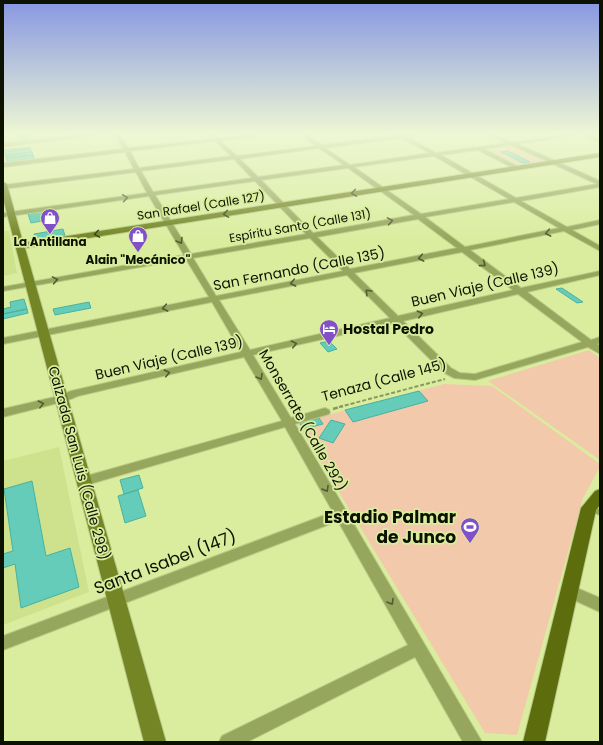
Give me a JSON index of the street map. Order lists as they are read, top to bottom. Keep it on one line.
{"streets":{"street":["San Rafael (Calle 127)","Espíritu Santo (Calle 131)","San Fernando (Calle 135)","Buen Viaje (Calle 139)","Tenaza (Calle 145)","Monserrate (Calle 292)","Calzada San Luis (Calle 298)","Santa Isabel (147)"]},"crossings":[["San Rafael (Calle 127)","Monserrate (Calle 292)"],["San Rafael (Calle 127)","Calzada San Luis (Calle 298)"],["Espíritu Santo (Calle 131)","Monserrate (Calle 292)"],["Espíritu Santo (Calle 131)","Calzada San Luis (Calle 298)"],["San Fernando (Calle 135)","Monserrate (Calle 292)"],["San Fernando (Calle 135)","Calzada San Luis (Calle 298)"],["Buen Viaje (Calle 139)","Monserrate (Calle 292)"],["Buen Viaje (Calle 139)","Calzada San Luis (Calle 298)"],["Tenaza (Calle 145)","Monserrate (Calle 292)"],["Tenaza (Calle 145)","Calzada San Luis (Calle 298)"],["Monserrate (Calle 292)","Santa Isabel (147)"],["Calzada San Luis (Calle 298)","Santa Isabel (147)"]],"one_way":["San Fernando (Calle 135)","Buen Viaje (Calle 139)","Monserrate (Calle 292)"],"places":{"shop":["La Antillana","Alain \"Mecánico\""],"hotel":["Hostal Pedro"],"sports":["Estadio Palmar de Junco"]}}
